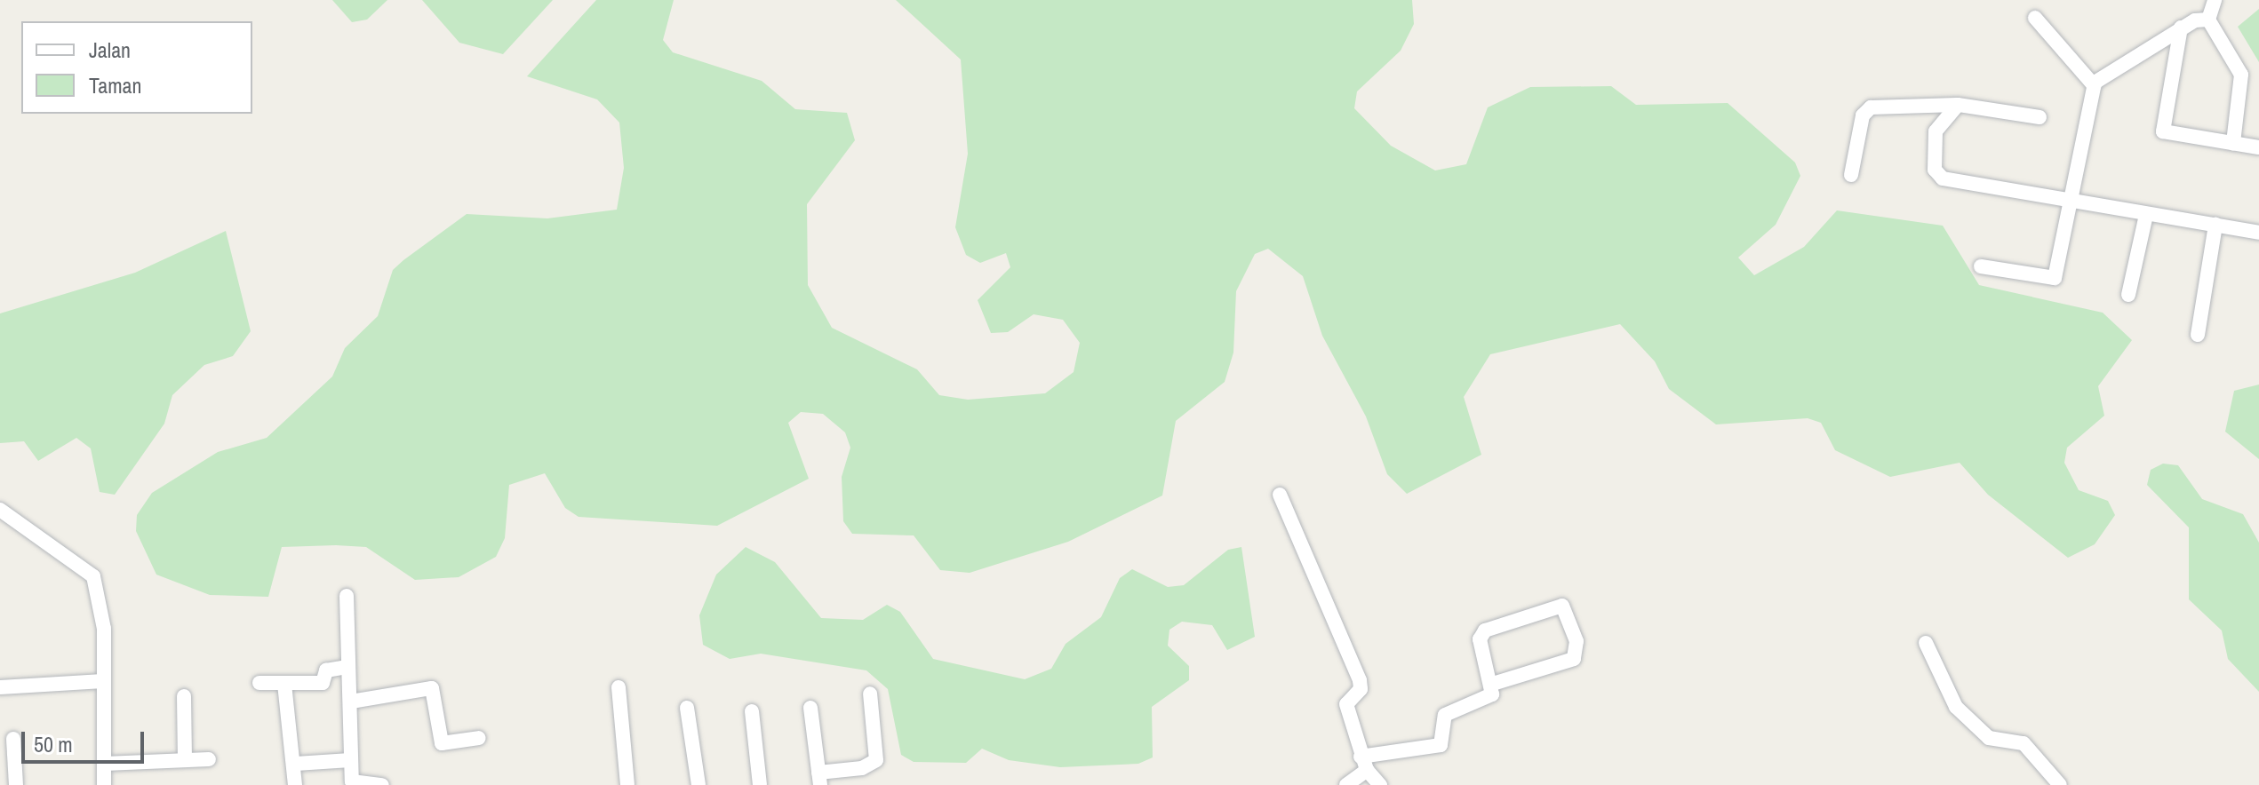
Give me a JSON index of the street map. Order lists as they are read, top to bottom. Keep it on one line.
{"legend":["Jalan","Taman"],"scale_bar":"50 m"}
